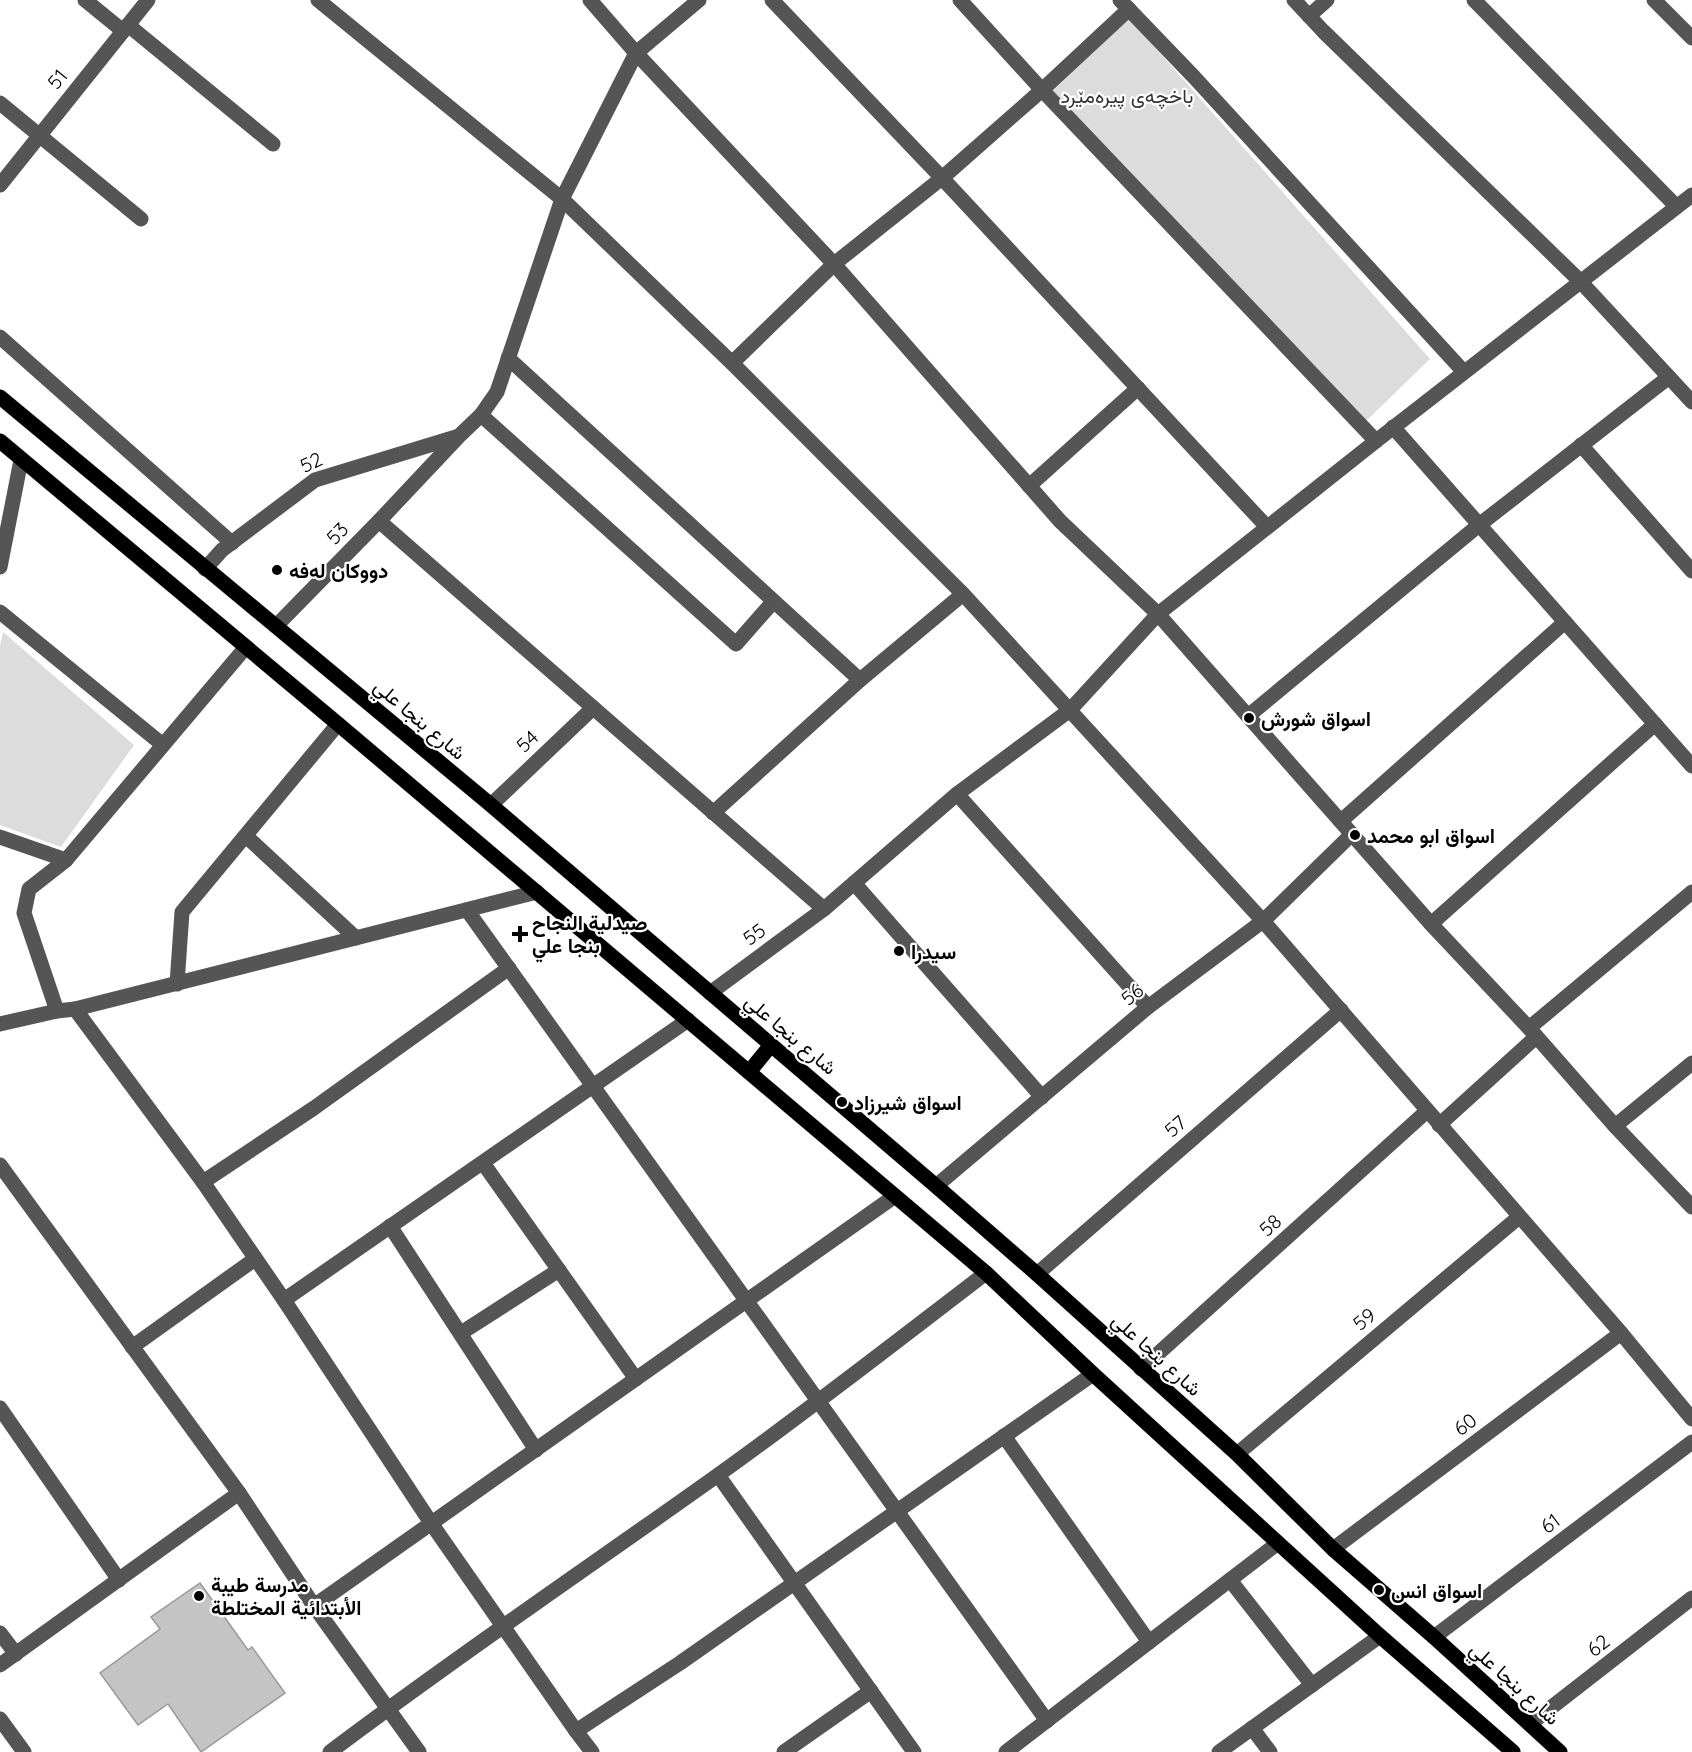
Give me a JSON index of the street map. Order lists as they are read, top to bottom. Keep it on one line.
{"streets":{"main road":["شارع بنجا علي"],"street":["51","52","53","54","55","56","57","58","59","60","61","62"]},"crossings":[["52","53"],["52","شارع بنجا علي"],["53","شارع بنجا علي"],["شارع بنجا علي","54"],["شارع بنجا علي","55"],["شارع بنجا علي","56"],["شارع بنجا علي","57"],["شارع بنجا علي","58"],["شارع بنجا علي","59"],["شارع بنجا علي","60"],["شارع بنجا علي","61"],["شارع بنجا علي","62"]],"parks":["باخچەی پیرەمێرد"],"places":{"other":["دووكان لەفە","اسواق شورش","اسواق ابو محمد","سيدرا","اسواق شيرزاد","اسواق انس","مدرسة طيبة الأبتدائية المختلطة"],"health":["صيدلية النجاح بنجا علي"]}}
